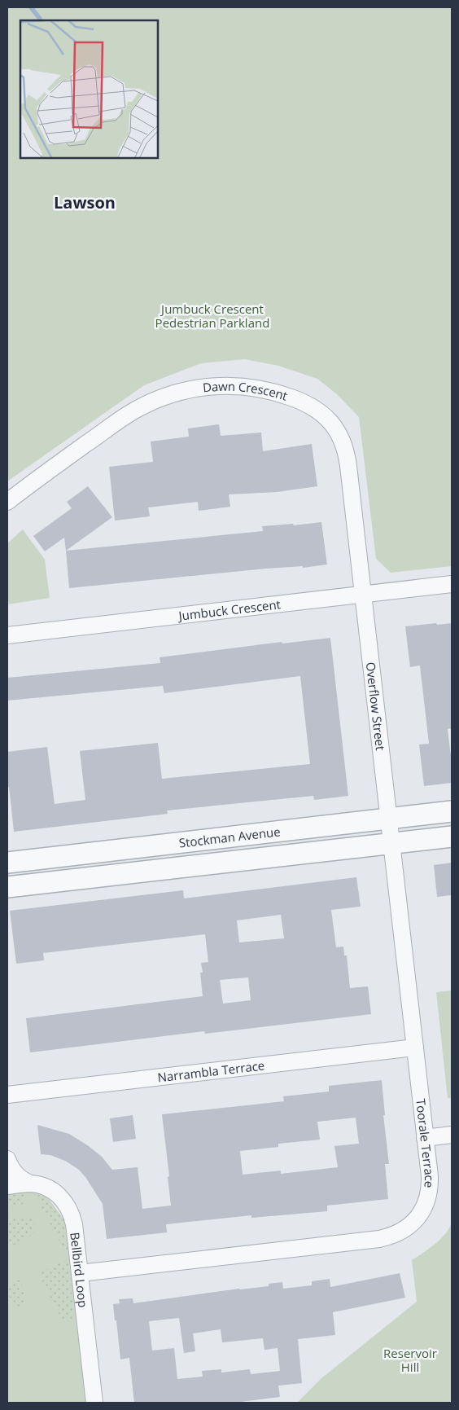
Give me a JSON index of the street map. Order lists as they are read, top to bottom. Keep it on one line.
{"streets":{"street":["Dawn Crescent","Jumbuck Crescent","Overflow Street","Stockman Avenue","Narrambla Terrace","Toorale Terrace","Bellbird Loop"]},"crossings":[["Dawn Crescent","Jumbuck Crescent"],["Dawn Crescent","Overflow Street"],["Jumbuck Crescent","Overflow Street"],["Overflow Street","Stockman Avenue"],["Overflow Street","Toorale Terrace"],["Stockman Avenue","Toorale Terrace"],["Narrambla Terrace","Toorale Terrace"],["Toorale Terrace","Bellbird Loop"]],"districts":["Lawson"],"parks":["Jumbuck Crescent Pedestrian Parkland","Reservoir Hill"]}
